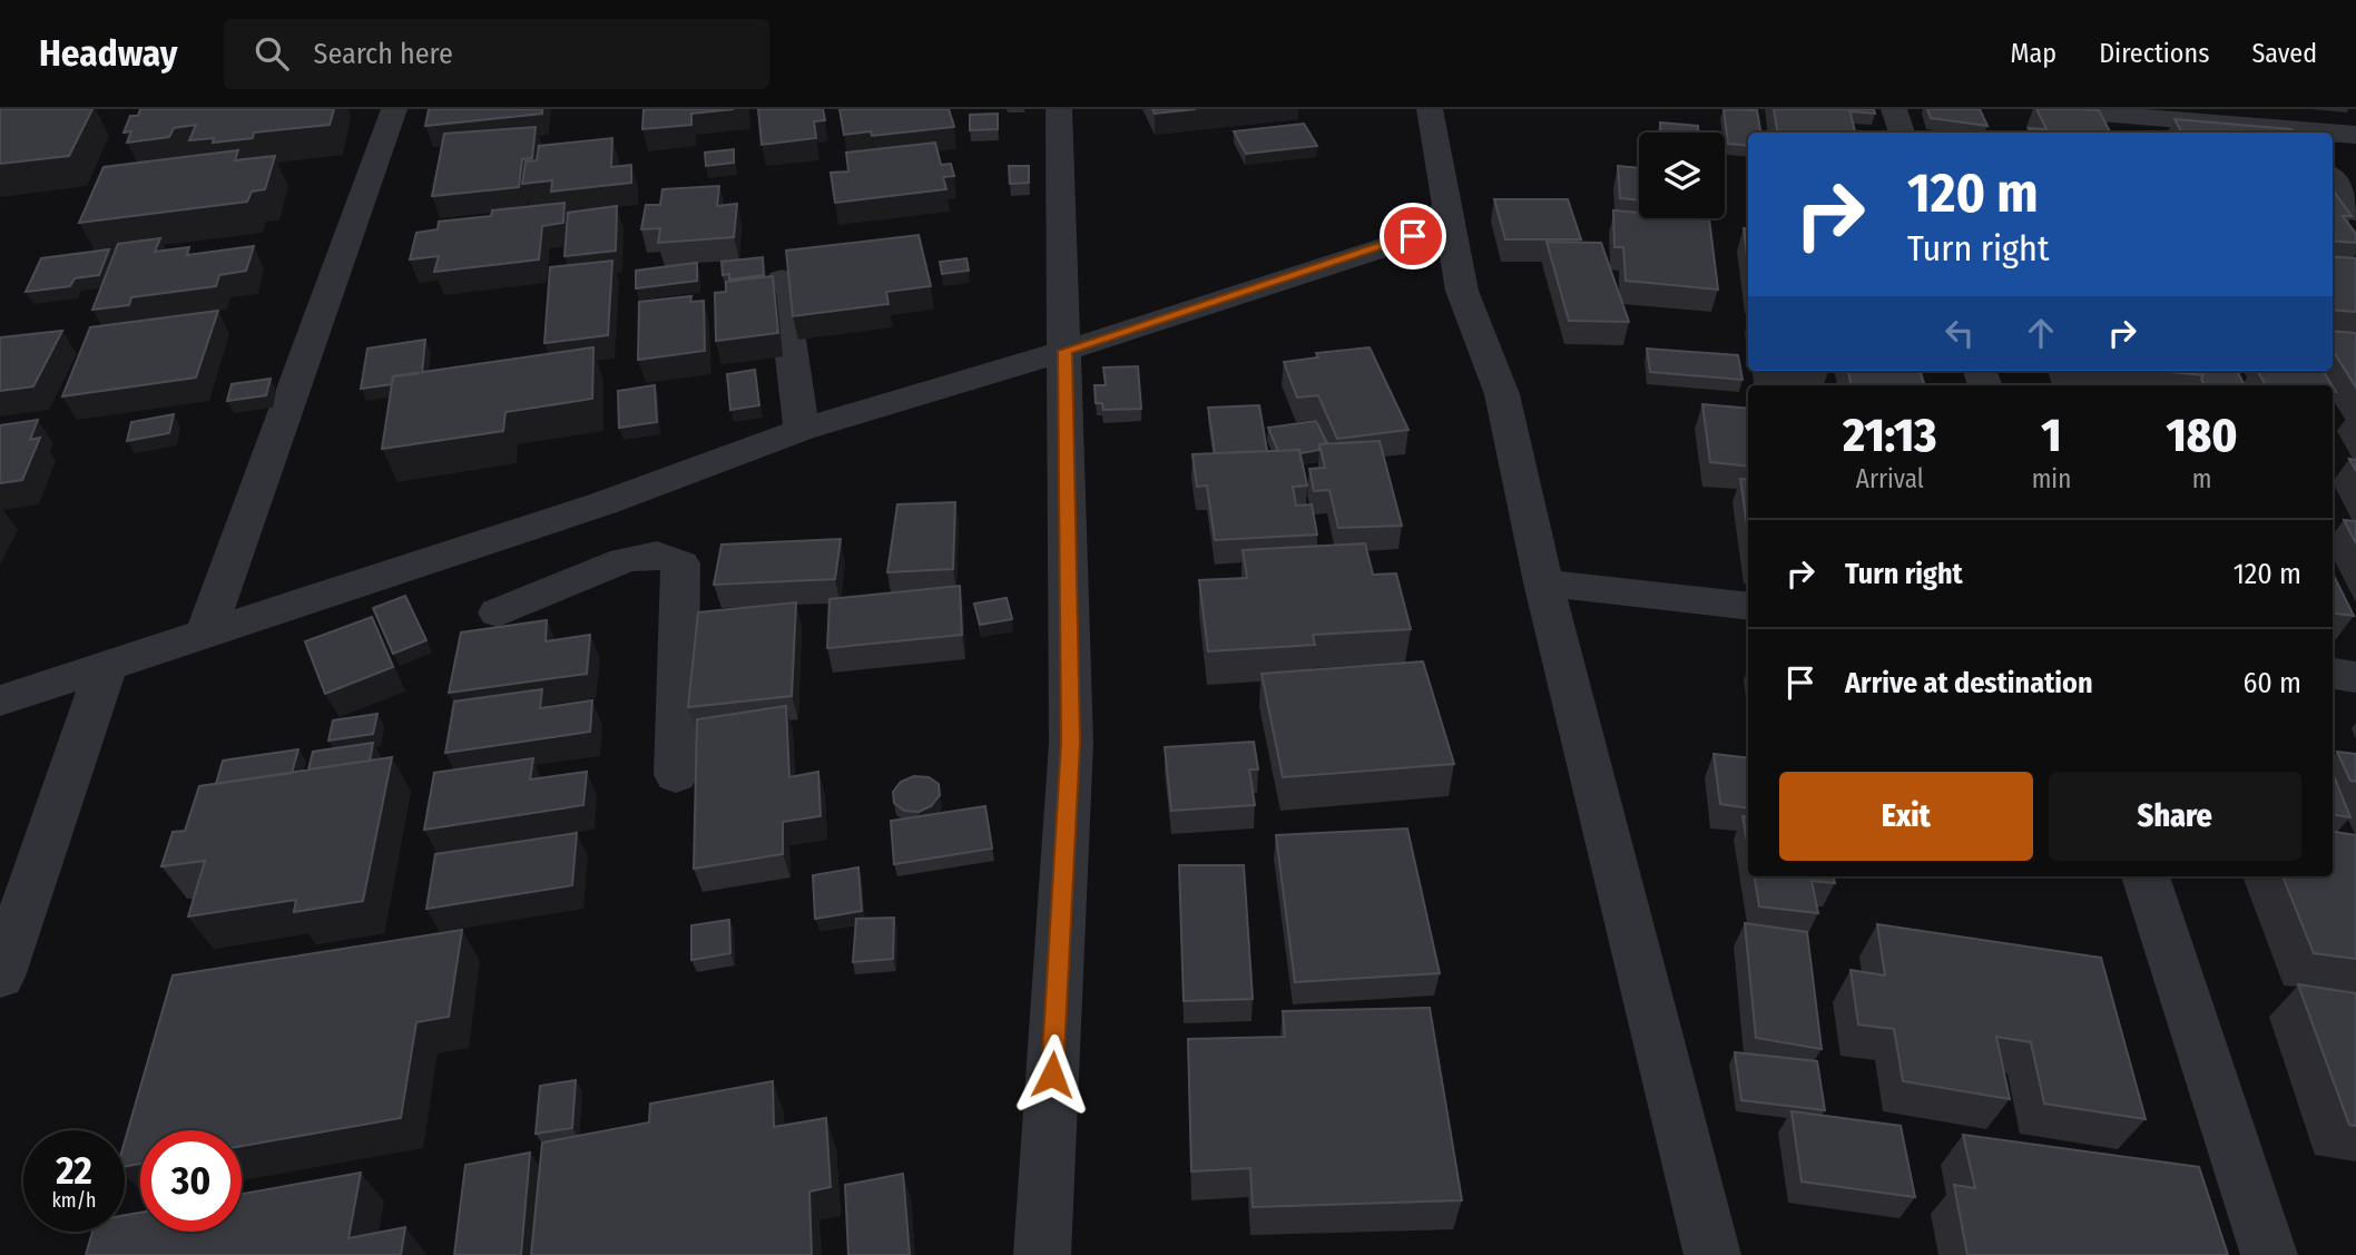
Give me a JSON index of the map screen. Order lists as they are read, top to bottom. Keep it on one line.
{"page":{"header":"Headway","search":"Search here","nav":["Map","Directions","Saved"],"turn":["120 m","Turn right"],"eta":["21:13","Arrival","1","min","180","m"],"list":[{"name":"Turn right","value":"120 m"},{"name":"Arrive at destination","value":"60 m"}],"buttons":["Exit","Share"],"speed":"22 km/h","limit":"30"}}
